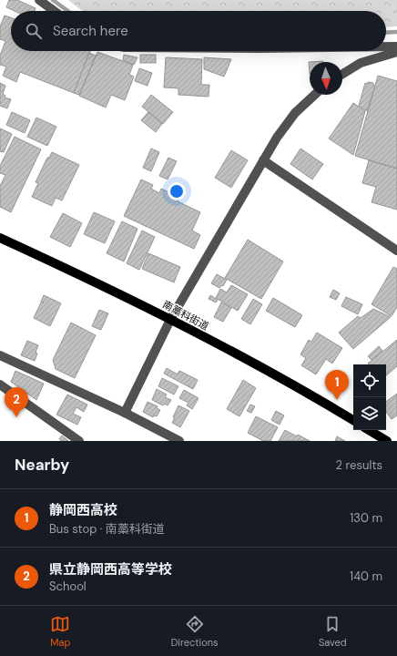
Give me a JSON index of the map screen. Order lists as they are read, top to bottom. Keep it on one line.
{"streets":{"main road":["南藁科街道"]},"north":"bottom","page":{"search":"Search here","pins":["1","2"],"heading":["Nearby","2 results"],"list":[{"mark":"1","name":"静岡西高校","note":"Bus stop · 南藁科街道","value":"130 m"},{"mark":"2","name":"県立静岡西高等学校","note":"School","value":"140 m"}],"nav":["Map","Directions","Saved"]}}
